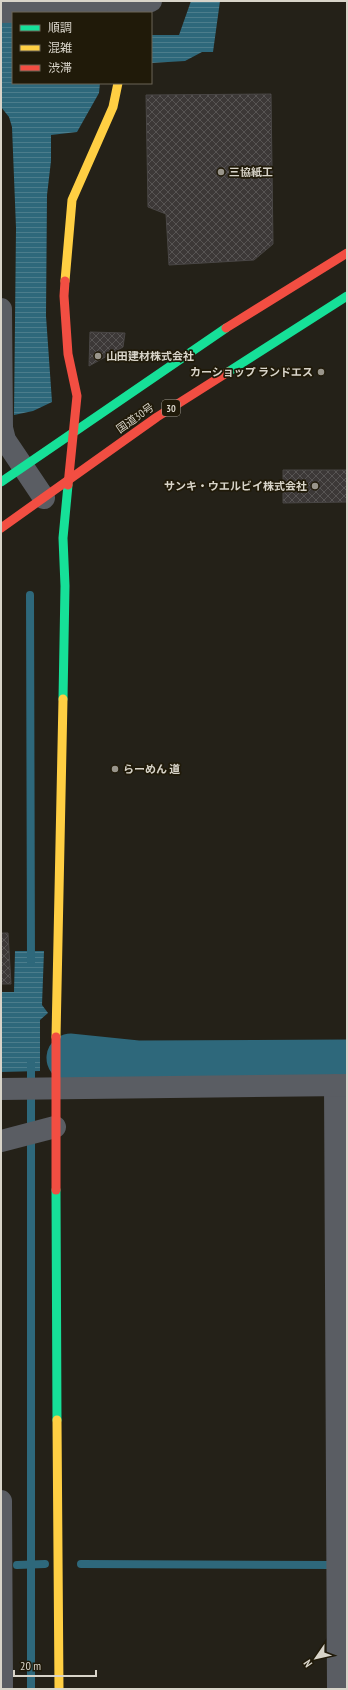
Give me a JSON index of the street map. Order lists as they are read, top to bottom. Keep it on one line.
{"streets":{"main road":["30","国道30号"]},"places":["三協紙工","山田建材株式会社","カーショップ ランドエス","サンキ・ウエルビイ株式会社","らーめん 道"],"legend":["順調","混雑","渋滞"],"scale_bar":"20 m","north":"bottom left"}
